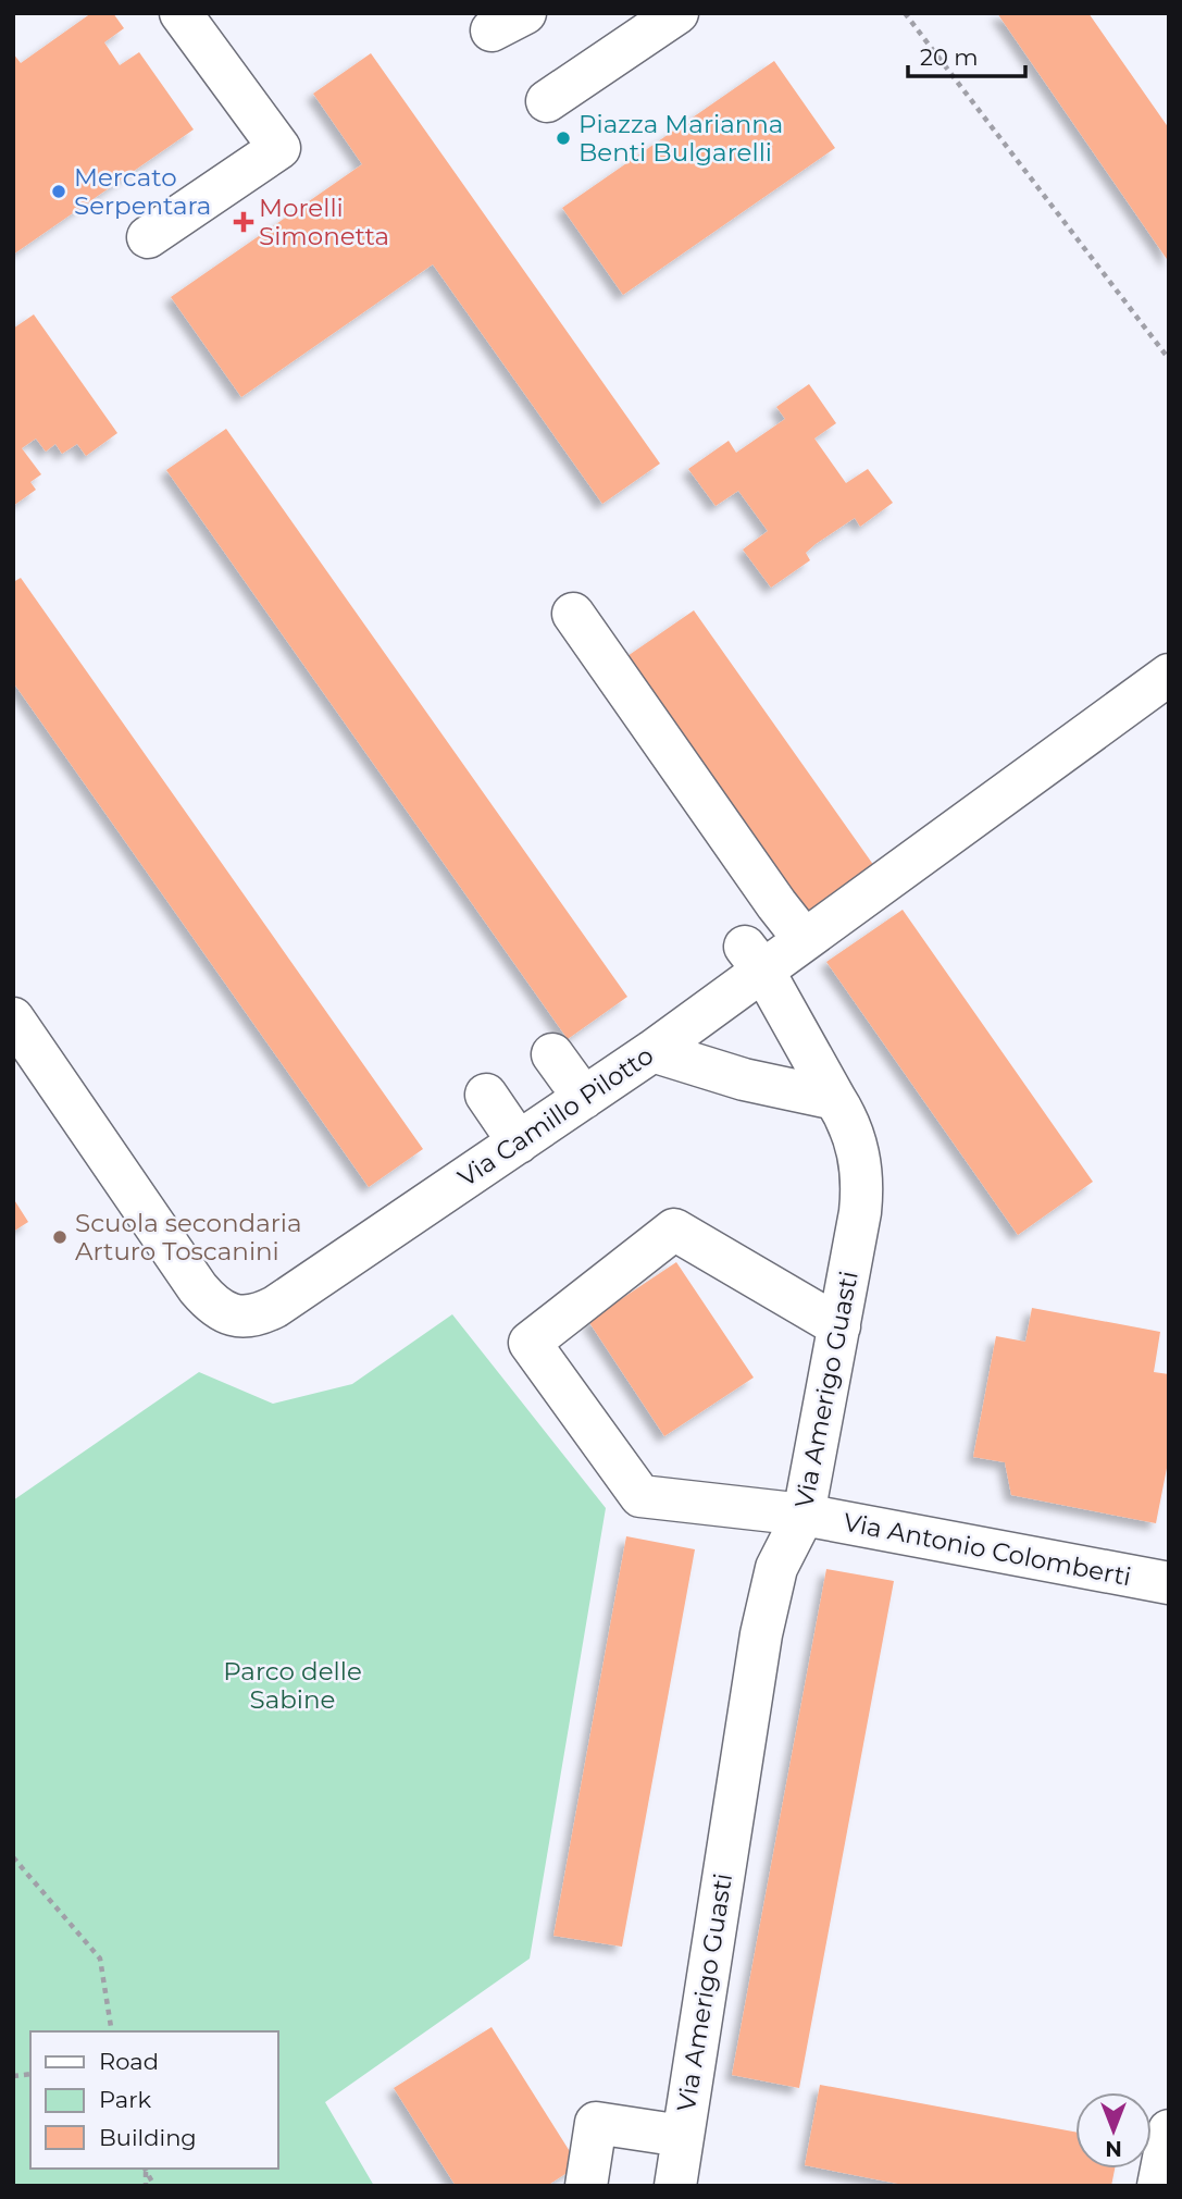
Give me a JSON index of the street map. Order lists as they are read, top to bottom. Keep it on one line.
{"streets":{"street":["Via Camillo Pilotto","Via Amerigo Guasti","Via Antonio Colomberti"]},"crossings":[["Via Camillo Pilotto","Via Amerigo Guasti"],["Via Amerigo Guasti","Via Antonio Colomberti"]],"parks":["Parco delle Sabine"],"places":{"other":["Piazza Marianna Benti Bulgarelli","Mercato Serpentara","Scuola secondaria Arturo Toscanini"],"health":["Morelli Simonetta"]},"legend":["Road","Park","Building"],"scale_bar":"20 m","north":"bottom"}
